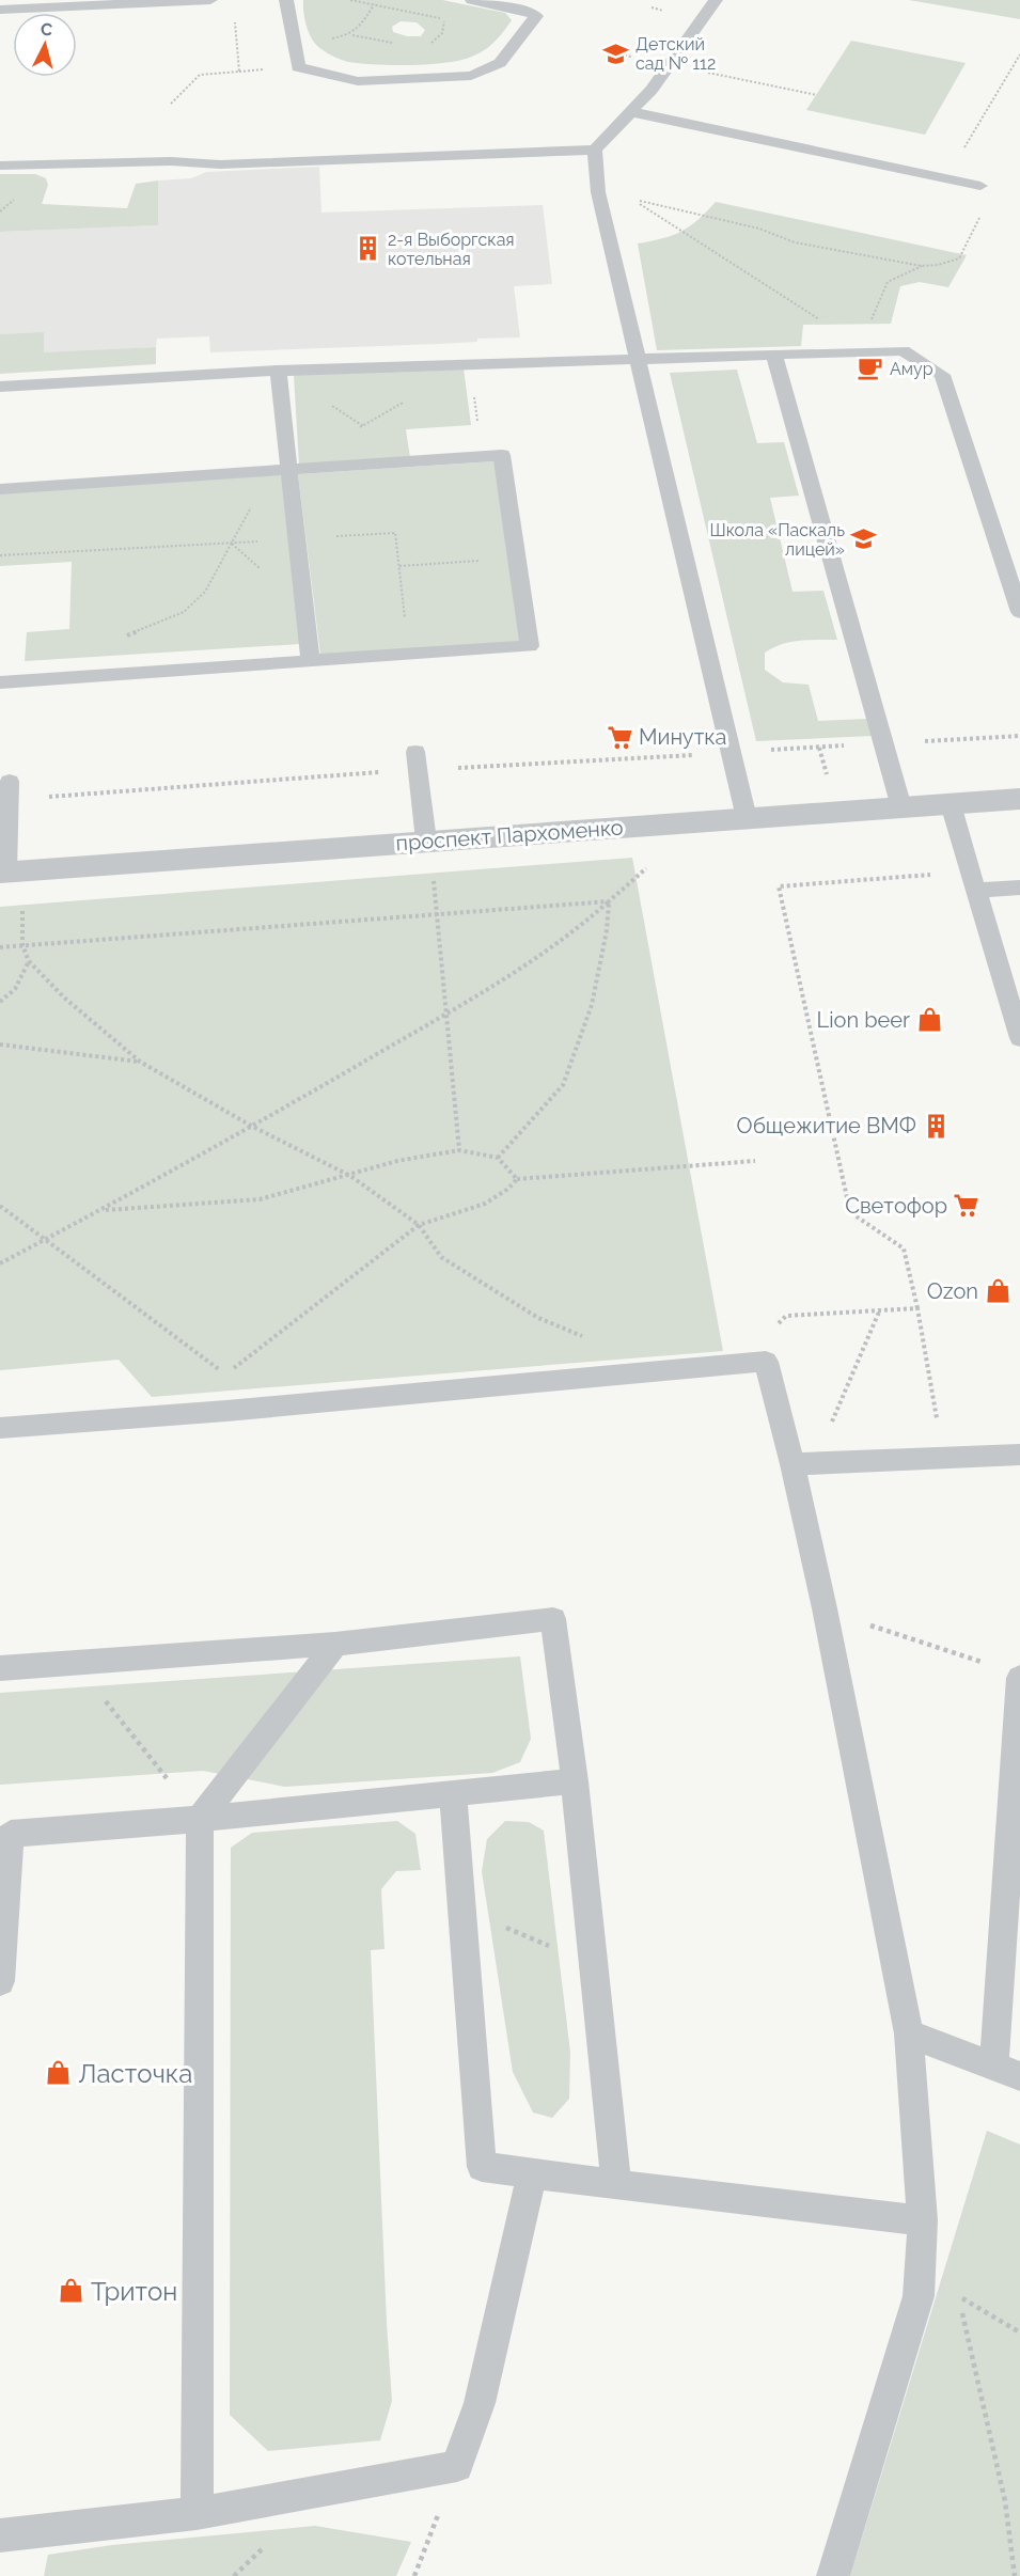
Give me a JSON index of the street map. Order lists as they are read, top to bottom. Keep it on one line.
{"streets":{"street":["проспект Пархоменко"]},"places":{"school or university":["Детский сад № 112","Школа «Паскаль лицей»"],"building":["2-я Выборгская котельная","Общежитие ВМФ"],"cafe":["Амур"],"supermarket":["Минутка","Светофор"],"shop":["Lion beer","Ozon","Ласточка","Тритон"]},"north":"top"}
